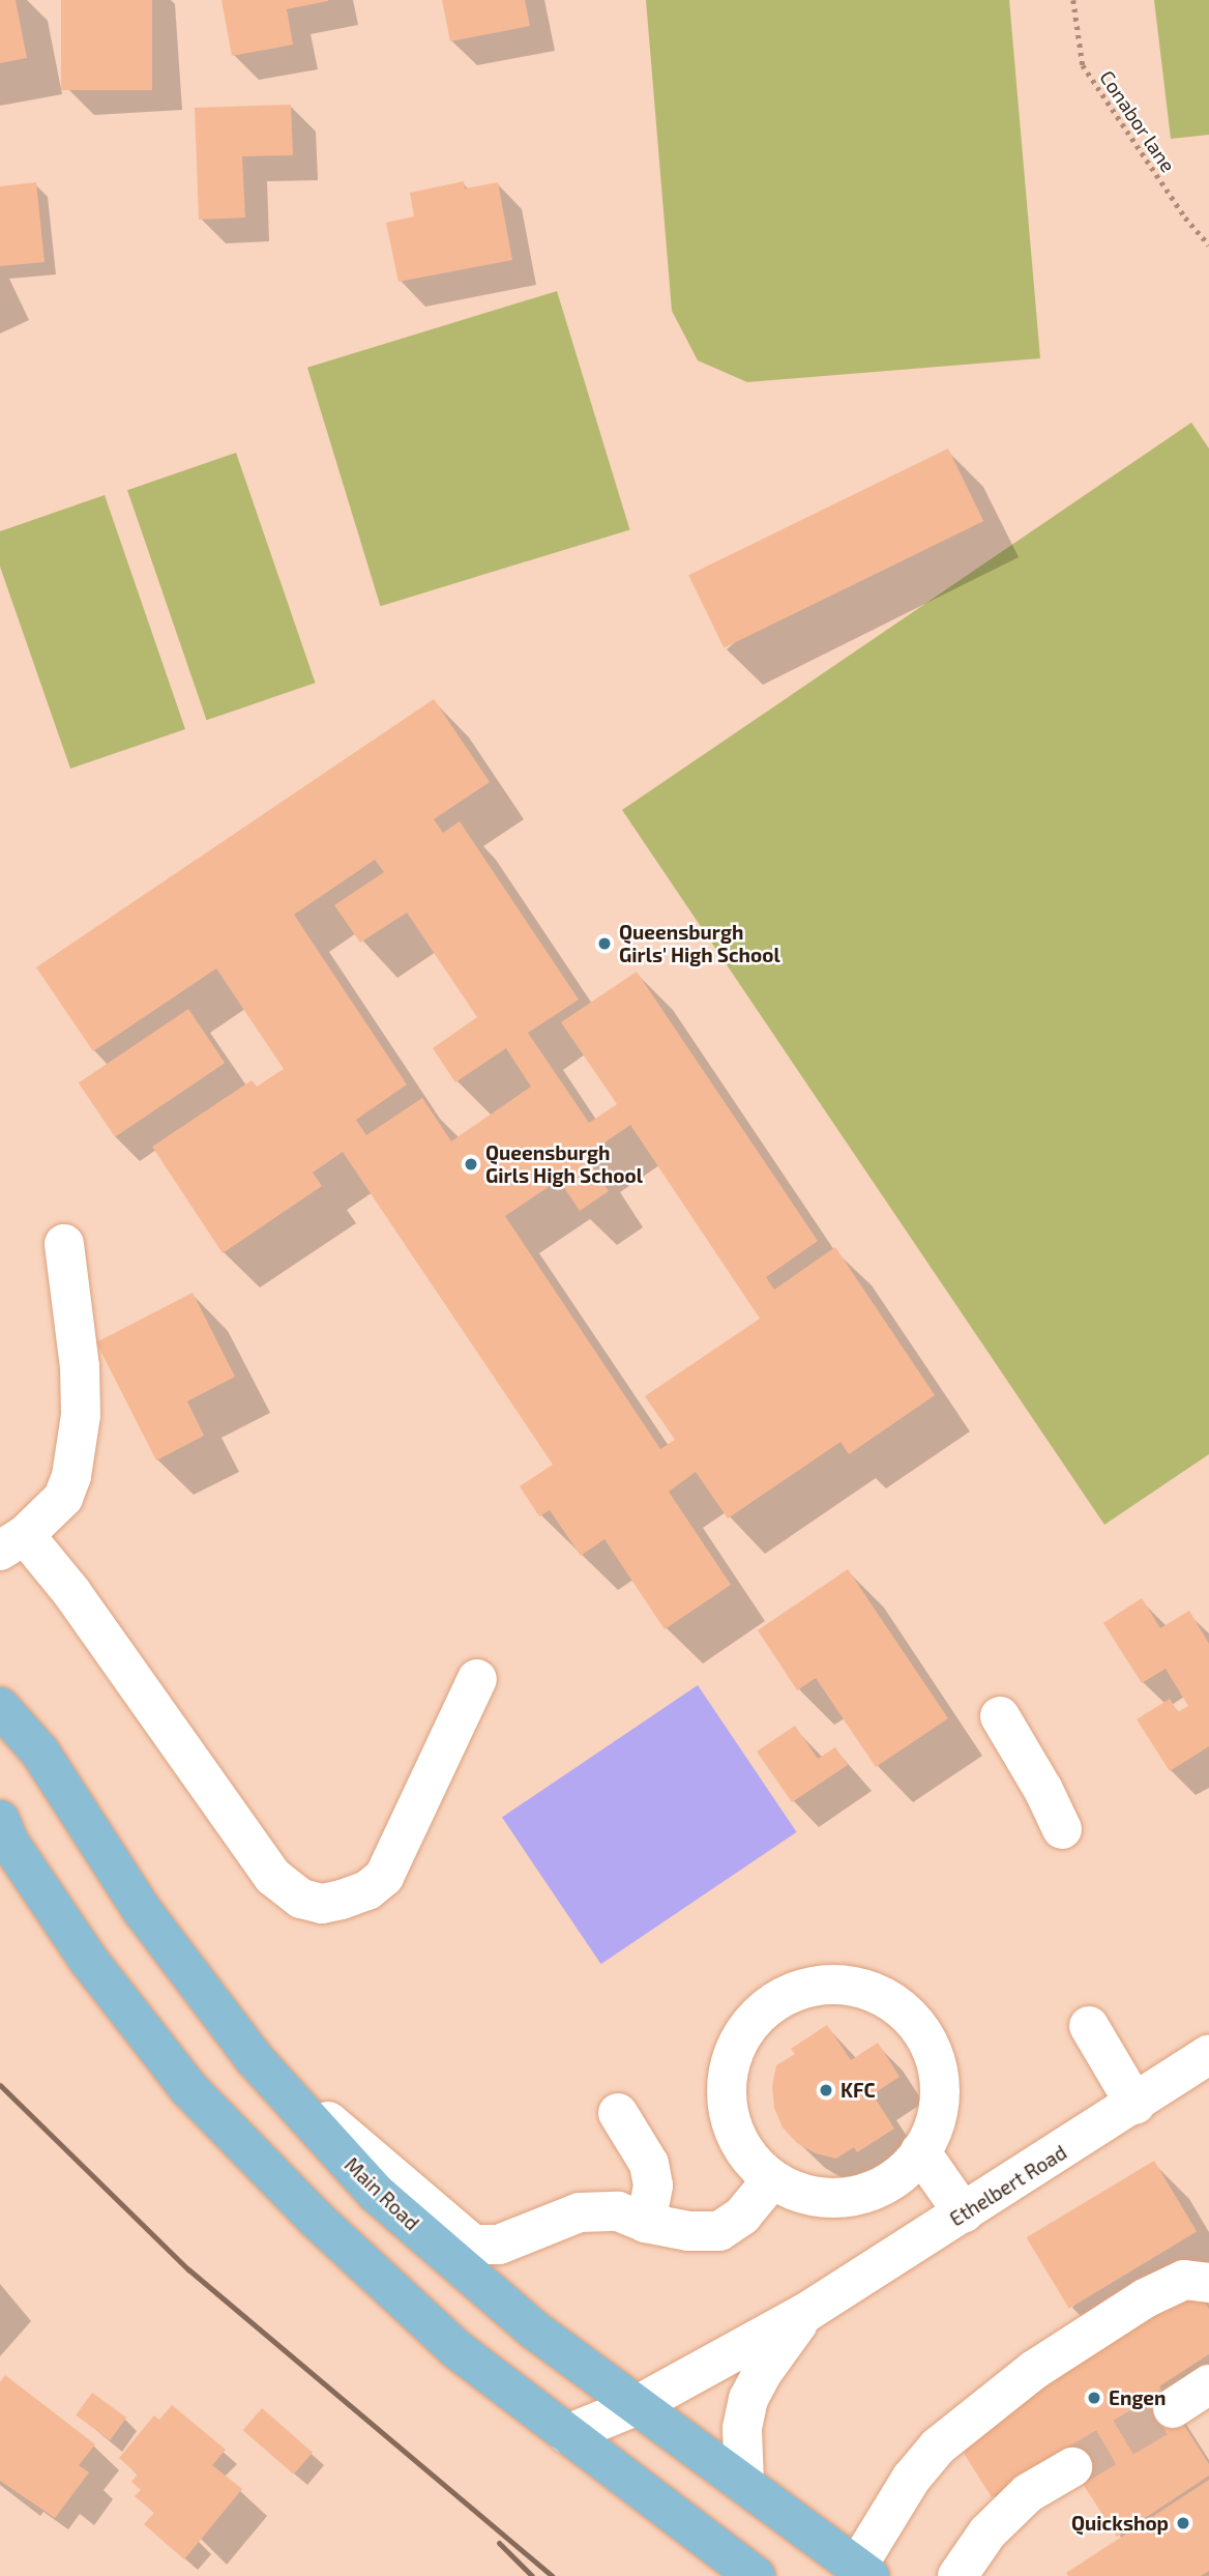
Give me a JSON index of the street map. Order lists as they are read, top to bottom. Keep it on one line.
{"streets":{"main road":["Main Road"],"street":["Ethelbert Road"],"path":["Conabor lane"]},"crossings":[["Ethelbert Road","Main Road"]],"places":["Queensburgh Girls' High School","Queensburgh Girls High School","KFC","Engen","Quickshop"]}
